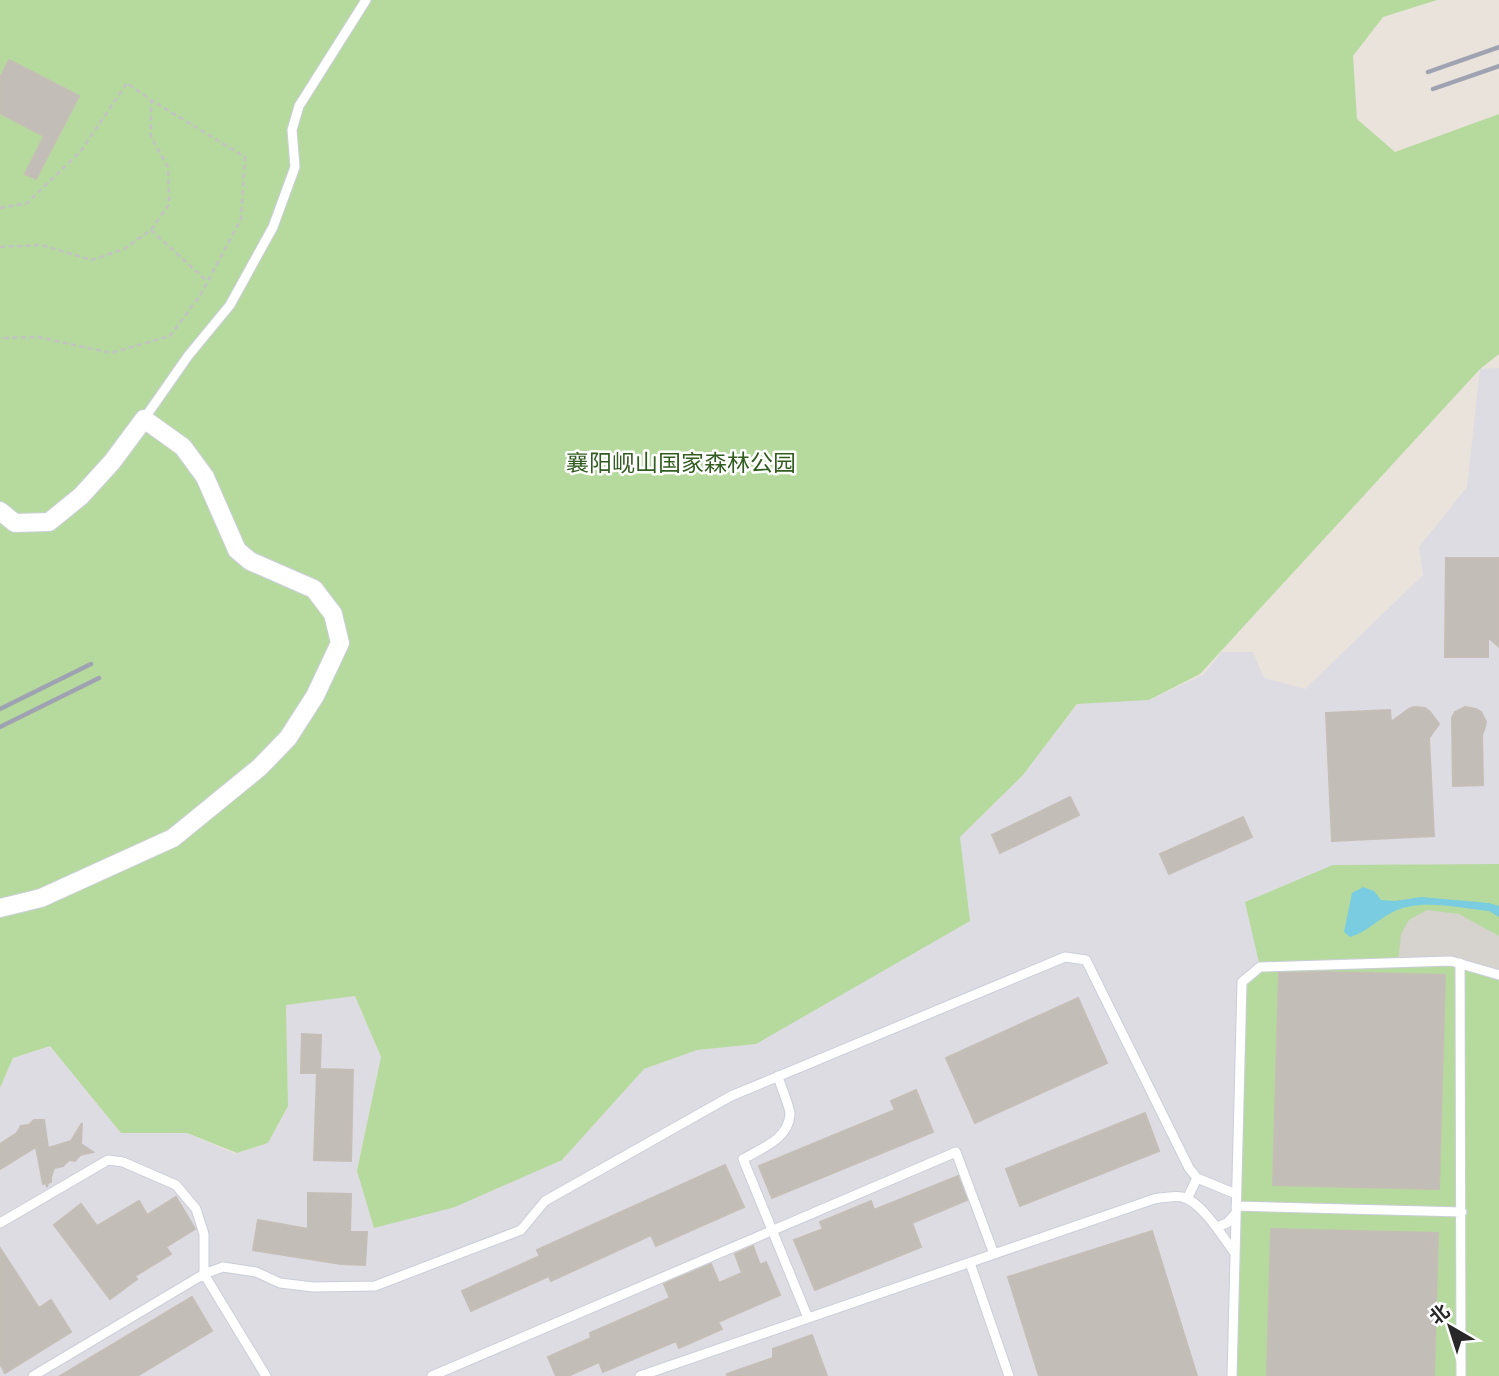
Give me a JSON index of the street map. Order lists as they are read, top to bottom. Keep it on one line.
{"parks":["襄阳岘山国家森林公园"],"north":"top left"}
